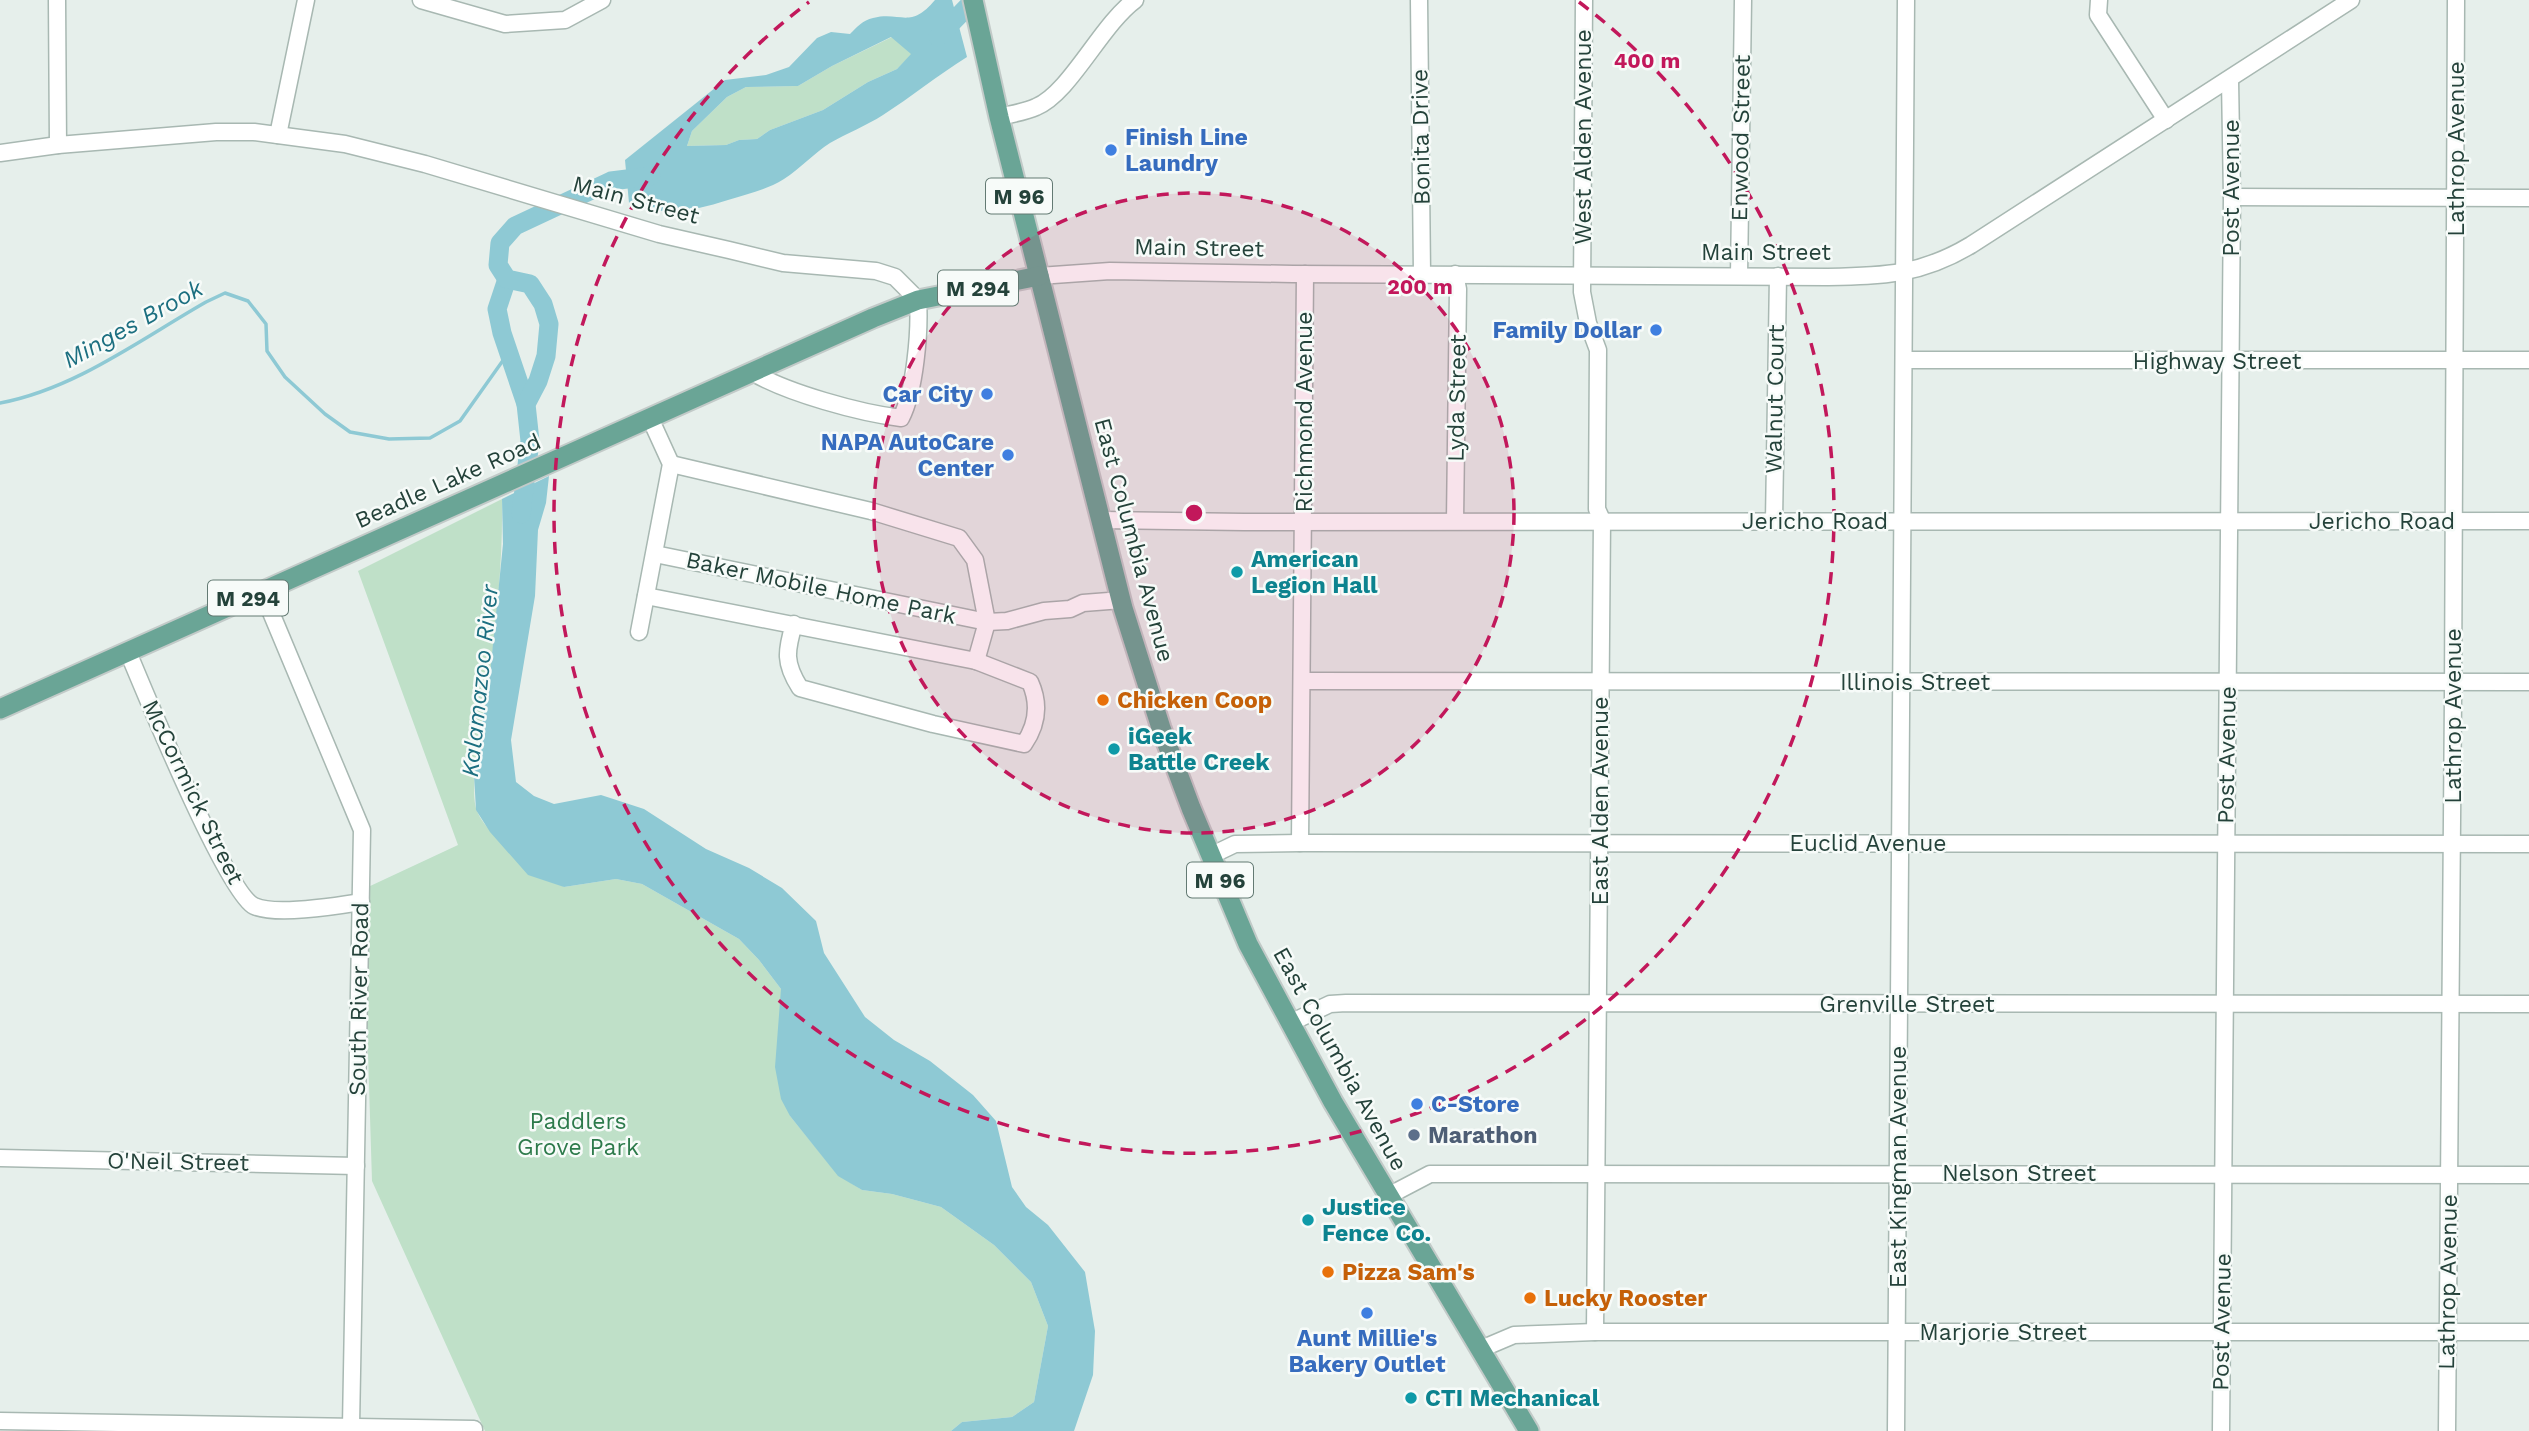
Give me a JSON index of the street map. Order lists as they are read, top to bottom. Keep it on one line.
{"streets":{"main road":["M 96","Main Street","M 294","Beadle Lake Road","East Columbia Avenue"],"street":["Bonita Drive","West Alden Avenue","Enwood Street","Lathrop Avenue","Post Avenue","Highway Street","Lyda Street","Walnut Court","Richmond Avenue","Jericho Road","Baker Mobile Home Park","Illinois Street","McCormick Street","East Alden Avenue","Euclid Avenue","South River Road","Grenville Street","O'Neil Street","East Kingman Avenue","Nelson Street","Marjorie Street"]},"crossings":[["Bonita Drive","Main Street"],["West Alden Avenue","Main Street"],["West Alden Avenue","East Alden Avenue"],["Enwood Street","Main Street"],["Lathrop Avenue","Highway Street"],["Lathrop Avenue","Jericho Road"],["Lathrop Avenue","Illinois Street"],["Lathrop Avenue","Euclid Avenue"],["Lathrop Avenue","Grenville Street"],["Lathrop Avenue","Nelson Street"],["Lathrop Avenue","Marjorie Street"],["Post Avenue","Main Street"],["Post Avenue","Highway Street"],["Post Avenue","Jericho Road"],["Post Avenue","Illinois Street"],["Post Avenue","Euclid Avenue"],["Post Avenue","Grenville Street"],["Post Avenue","Nelson Street"],["Post Avenue","Marjorie Street"],["Main Street","Lyda Street"],["Main Street","Walnut Court"],["Main Street","Richmond Avenue"],["Main Street","Beadle Lake Road"],["Main Street","East Columbia Avenue"],["Main Street","East Alden Avenue"],["Main Street","East Kingman Avenue"],["Highway Street","East Kingman Avenue"],["Lyda Street","Jericho Road"],["Walnut Court","Jericho Road"],["Richmond Avenue","Jericho Road"],["Richmond Avenue","Illinois Street"],["Richmond Avenue","Euclid Avenue"],["Beadle Lake Road","McCormick Street"],["Beadle Lake Road","South River Road"],["Jericho Road","East Columbia Avenue"],["Jericho Road","East Alden Avenue"],["Jericho Road","East Kingman Avenue"],["East Columbia Avenue","Euclid Avenue"],["East Columbia Avenue","Grenville Street"],["East Columbia Avenue","Nelson Street"],["East Columbia Avenue","Marjorie Street"],["Illinois Street","East Alden Avenue"],["Illinois Street","East Kingman Avenue"],["McCormick Street","South River Road"],["East Alden Avenue","Euclid Avenue"],["East Alden Avenue","Grenville Street"],["East Alden Avenue","Nelson Street"],["East Alden Avenue","Marjorie Street"],["Euclid Avenue","East Kingman Avenue"],["South River Road","O'Neil Street"],["Grenville Street","East Kingman Avenue"],["East Kingman Avenue","Nelson Street"],["East Kingman Avenue","Marjorie Street"]],"water":["Minges Brook","Kalamazoo River"],"parks":["Paddlers Grove Park"],"places":["Finish Line Laundry","Family Dollar","Car City","NAPA AutoCare Center","American Legion Hall","Chicken Coop","iGeek Battle Creek","C-Store","Marathon","Justice Fence Co.","Pizza Sam's","Lucky Rooster","Aunt Millie's Bakery Outlet","CTI Mechanical"],"rings":["400 m","200 m"]}
